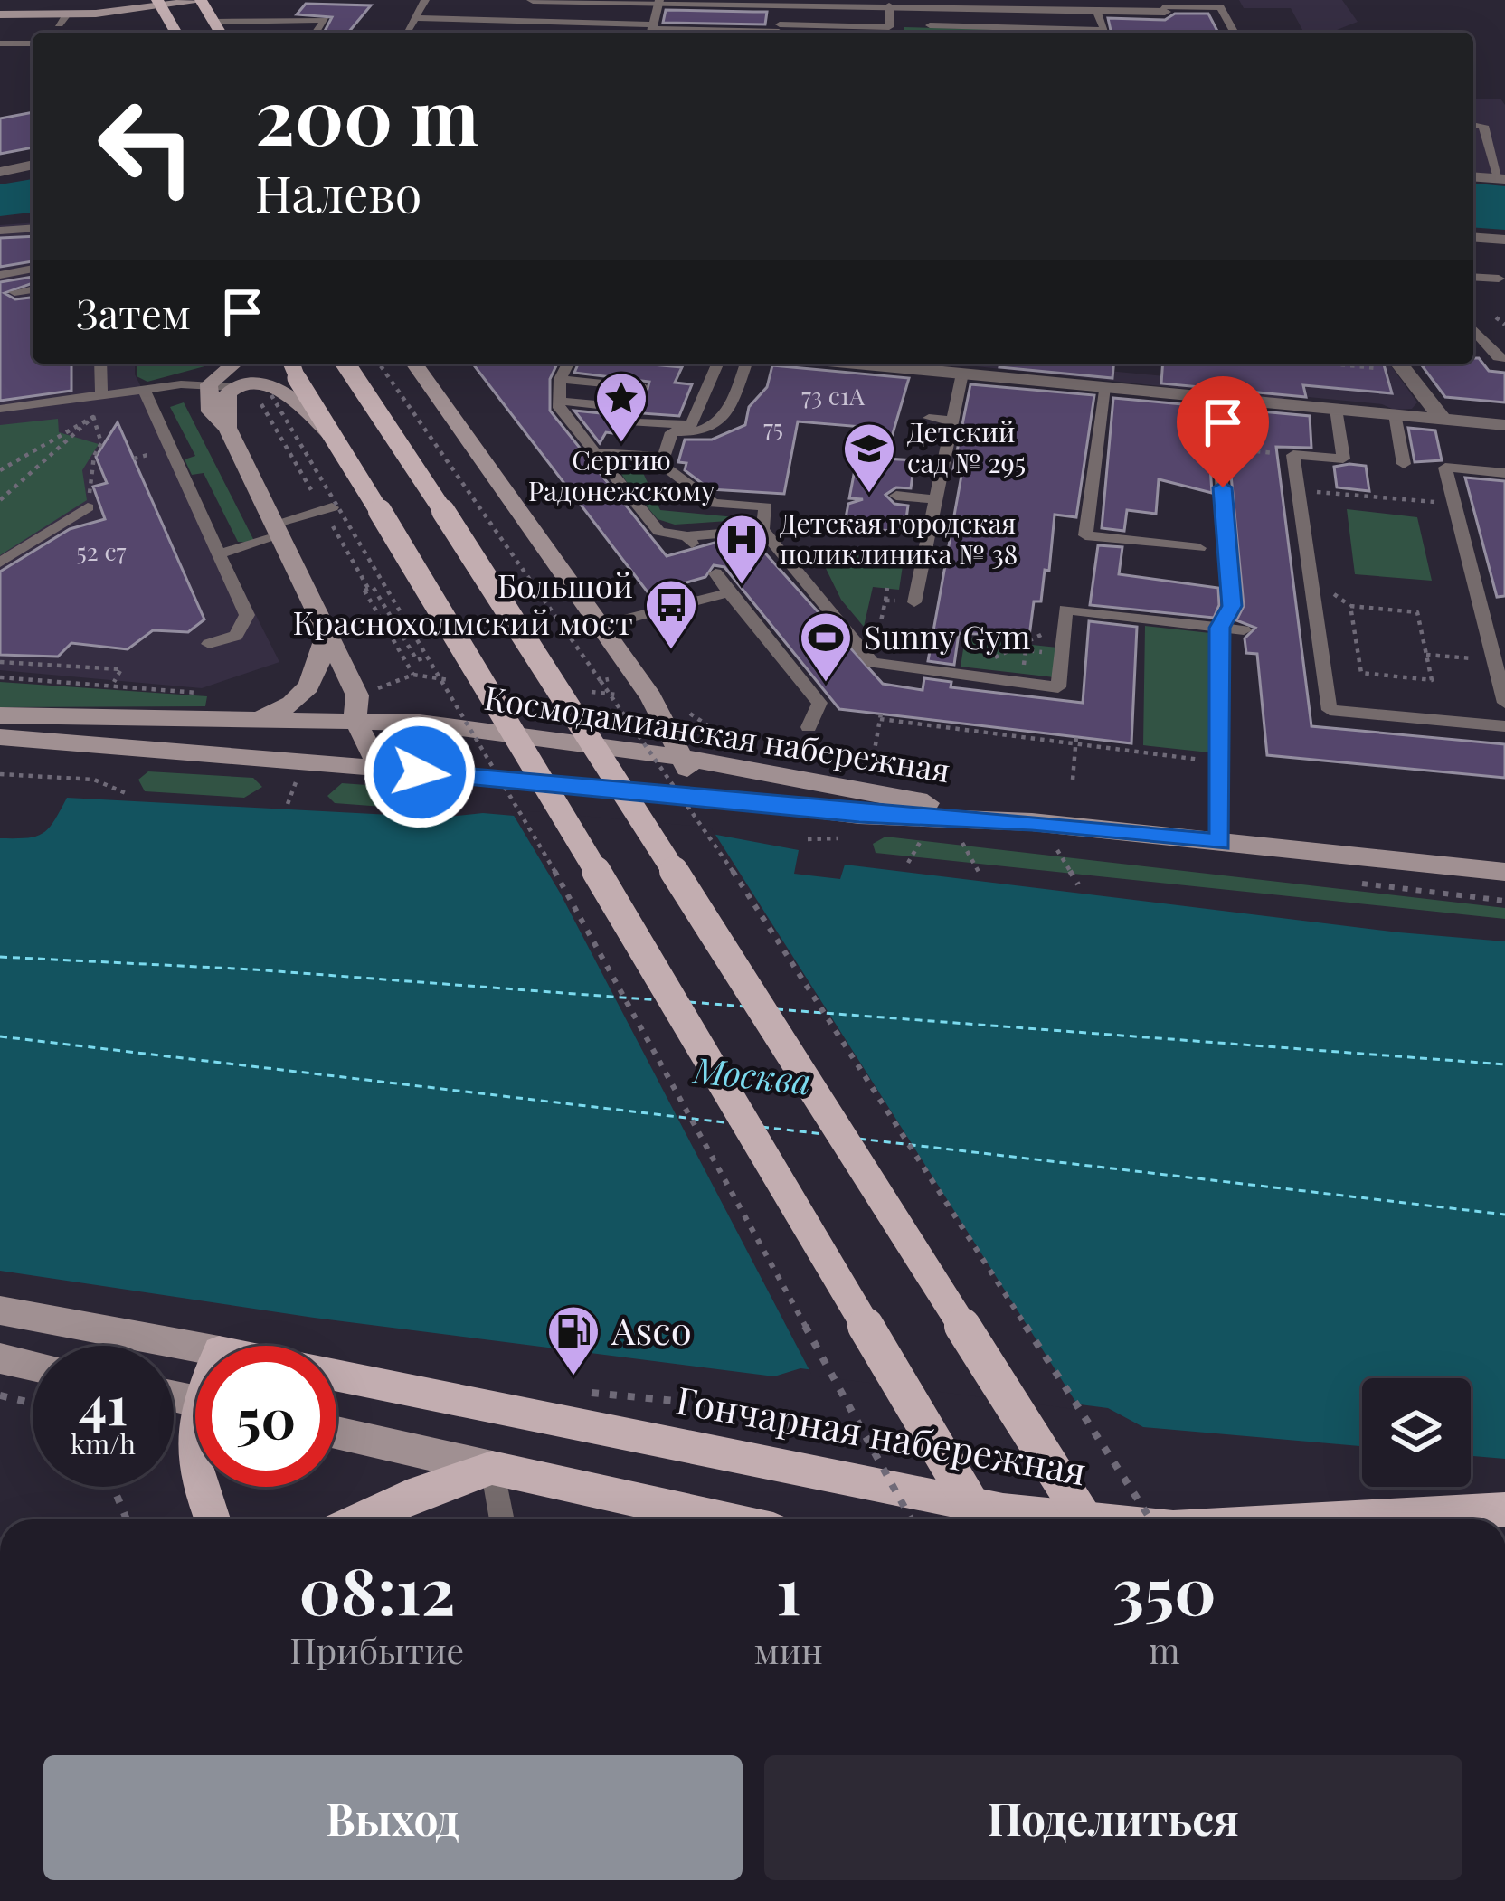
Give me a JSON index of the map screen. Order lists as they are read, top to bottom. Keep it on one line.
{"streets":{"main road":["Космодамианская набережная","Гончарная набережная"]},"water":["Москва"],"places":{"place":["Сергию Радонежскому"],"school or university":["Детский сад № 295"],"hospital":["Детская городская поликлиника № 38"],"bus stop":["Большой Краснохолмский мост"],"sports":["Sunny Gym"],"fuel station":["Asco"]},"house_numbers":["73 с1А","75","52 с7"],"page":{"turn":["200 m","Налево"],"then":"Затем","speed":"41 km/h","limit":"50","eta":["08:12","Прибытие","1","мин","350","m"],"buttons":["Выход","Поделиться"]}}
